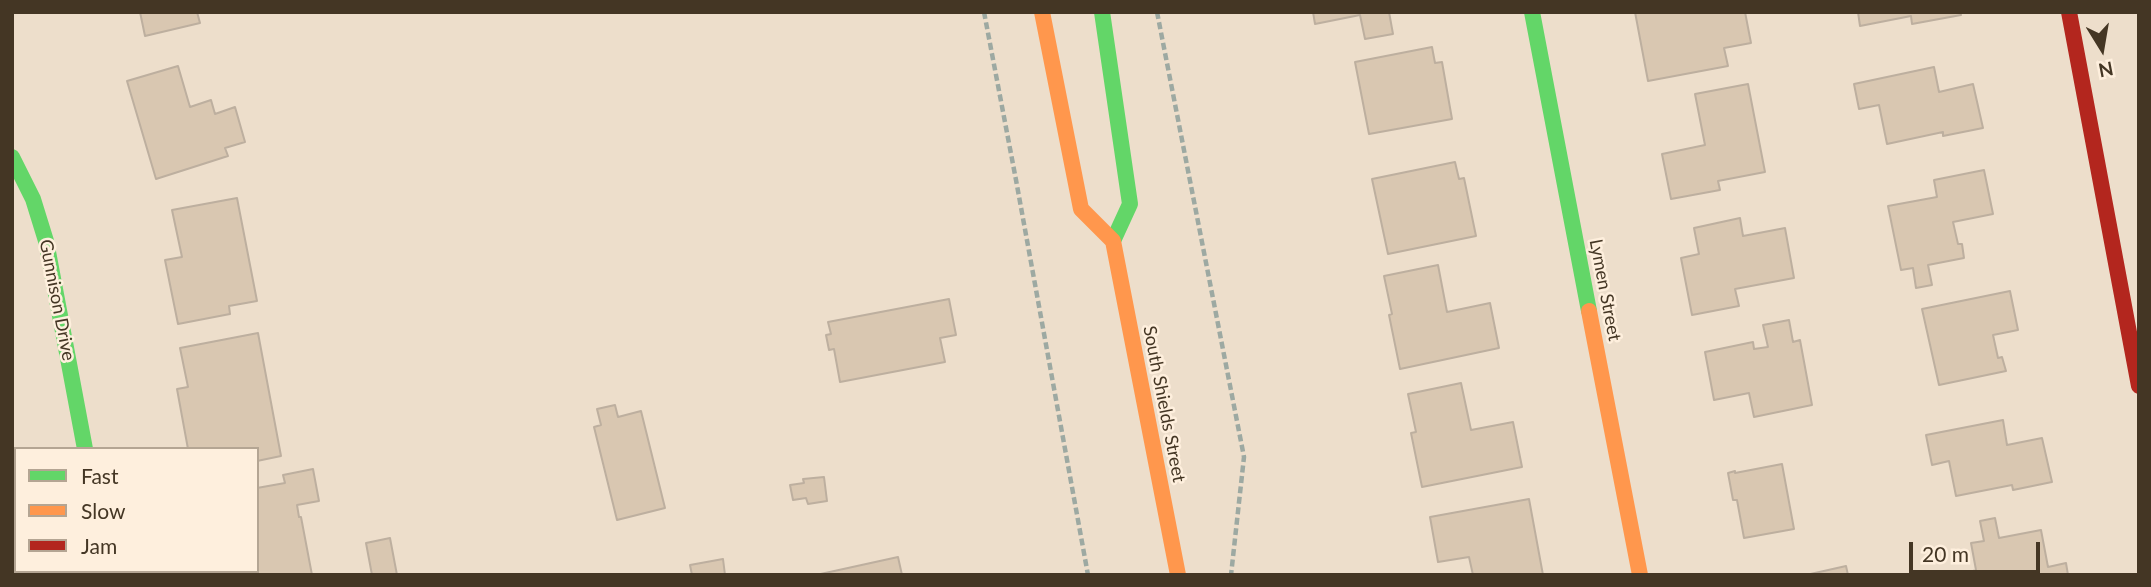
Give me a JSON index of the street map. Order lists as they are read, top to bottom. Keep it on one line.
{"streets":{"street":["Lymen Street","Gunnison Drive","South Shields Street"]},"legend":["Fast","Slow","Jam"],"scale_bar":"20 m","north":"bottom"}
